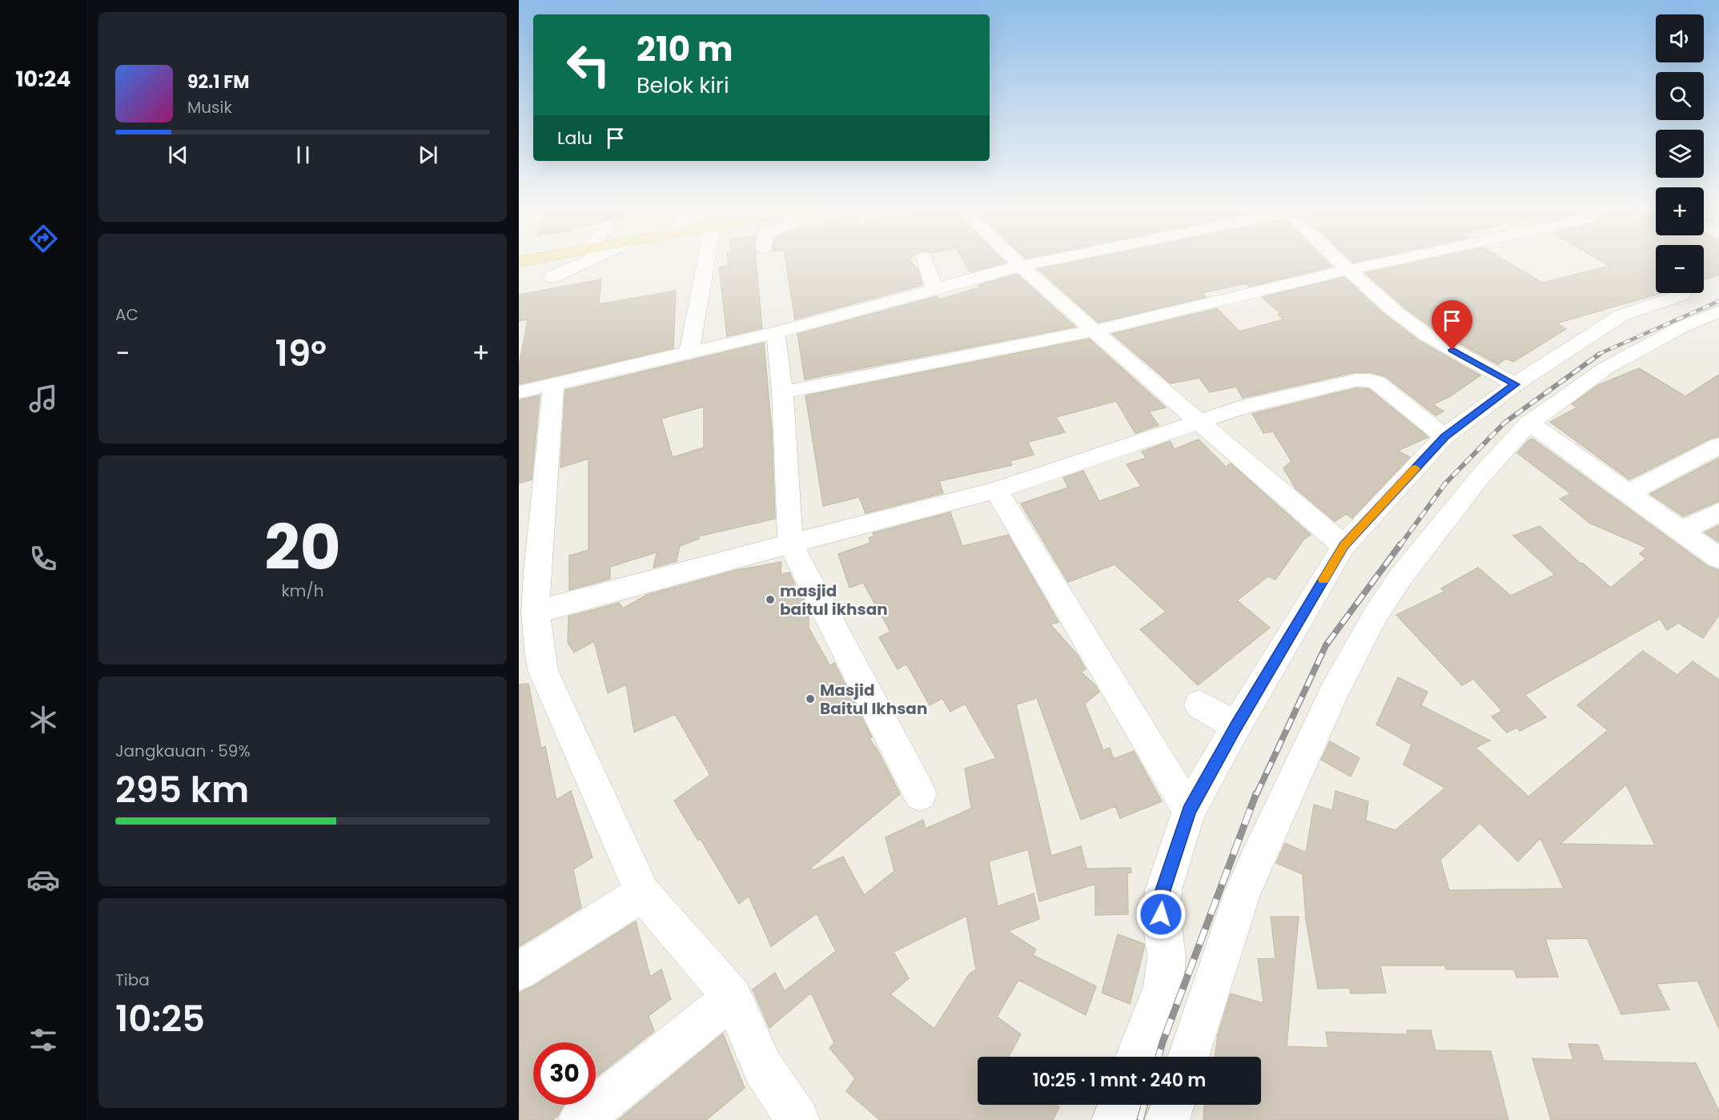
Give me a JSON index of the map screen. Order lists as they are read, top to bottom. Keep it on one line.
{"places":["masjid baitul ikhsan","Masjid Baitul Ikhsan"],"page":{"tabs":"10:24","map_buttons":["+","−"],"turn":["210 m","Belok kiri"],"song":["92.1 FM","Musik"],"then":"Lalu","tile":["AC",["20","km/h"],["Jangkauan · 59%","295 km"],["Tiba","10:25"]],"heat":["−","19°","+"],"limit":"30","trip":"10:25 · 1 mnt · 240 m"}}
